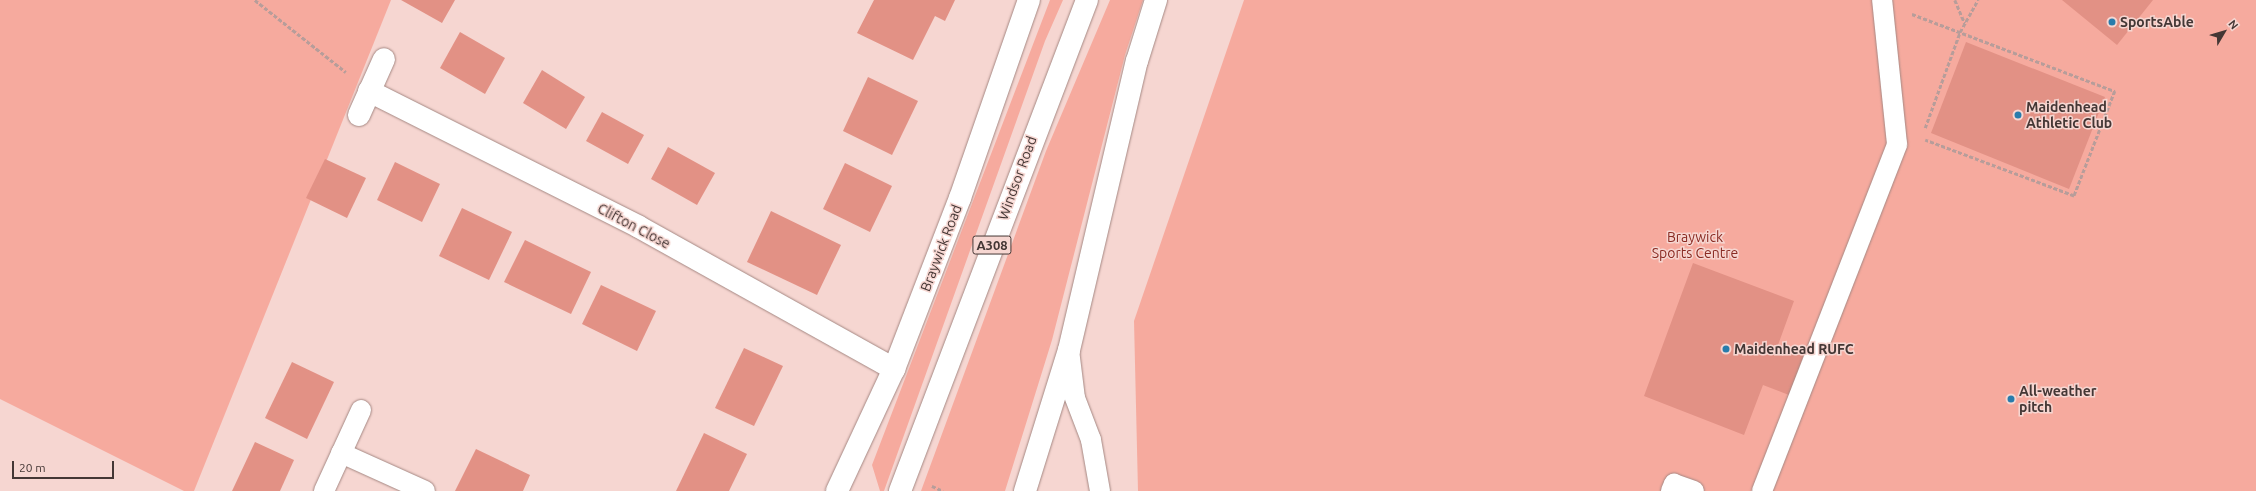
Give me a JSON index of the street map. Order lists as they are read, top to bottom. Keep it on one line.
{"streets":{"street":["Windsor Road","Clifton Close","A308","Braywick Road"]},"crossings":[["Clifton Close","Braywick Road"]],"parks":["Braywick Sports Centre"],"places":["SportsAble","Maidenhead Athletic Club","Maidenhead RUFC","All-weather pitch"],"scale_bar":"20 m","north":"top right"}
